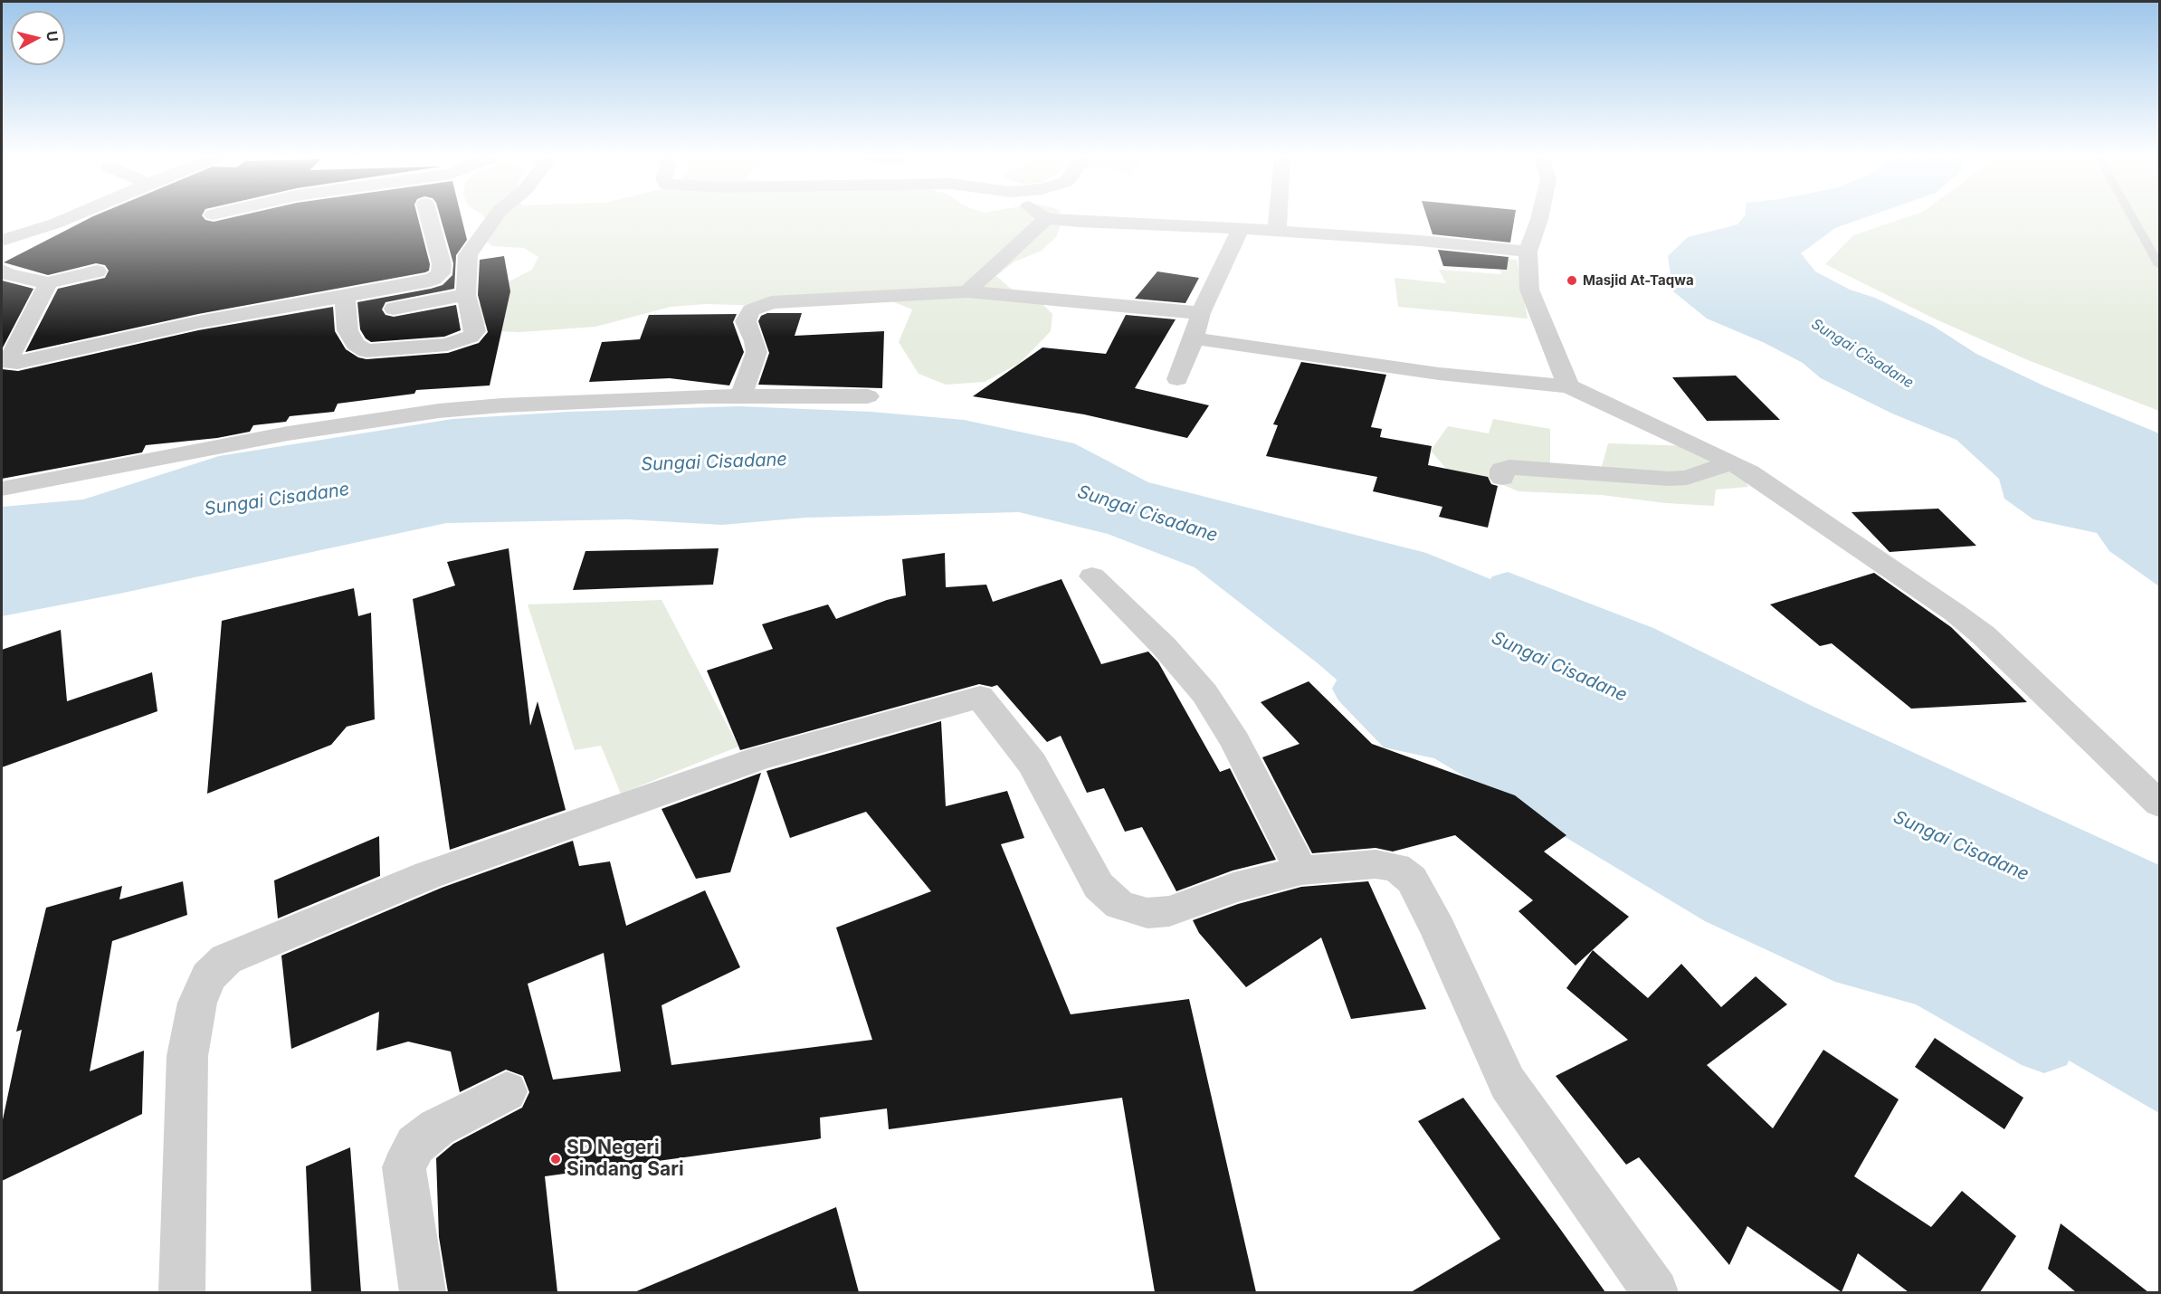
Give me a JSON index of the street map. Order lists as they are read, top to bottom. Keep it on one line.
{"water":["Sungai Cisadane"],"places":["Masjid At-Taqwa","SD Negeri Sindang Sari"],"north":"right"}
